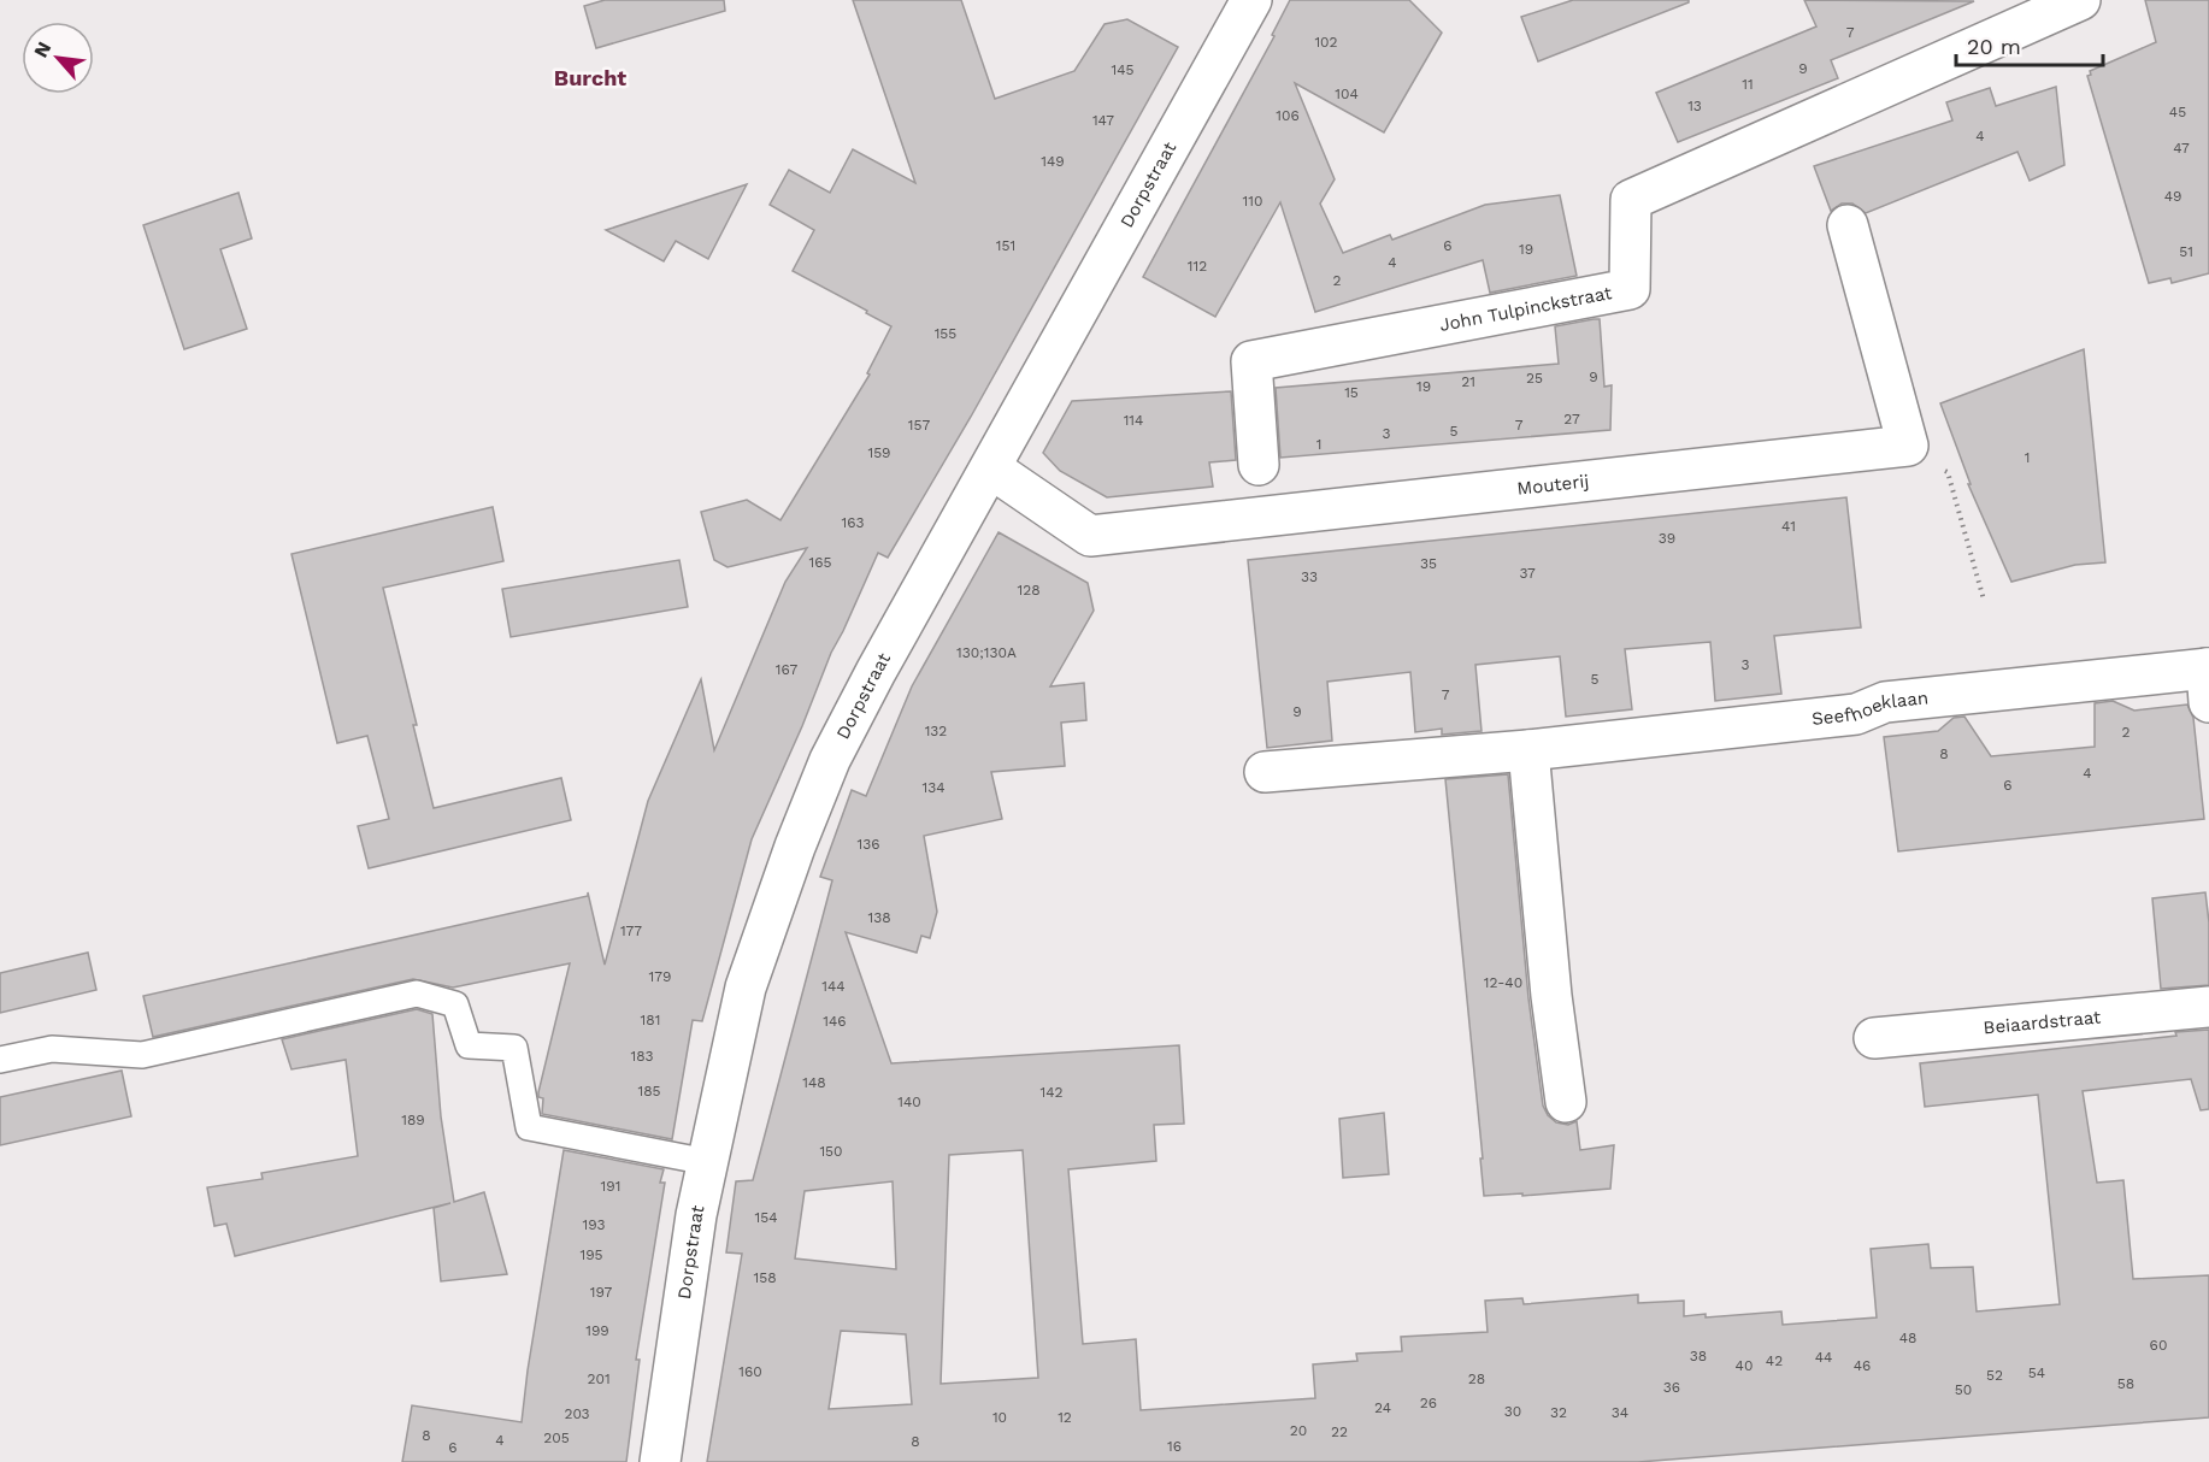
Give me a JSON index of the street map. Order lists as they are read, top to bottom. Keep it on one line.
{"streets":{"street":["Dorpstraat","John Tulpinckstraat","Mouterij","Seefhoeklaan","Beiaardstraat"]},"crossings":[["Dorpstraat","Mouterij"]],"districts":["Burcht"],"house_numbers":["7","102","9","145","11","104","13","45","106","147","4","47","149","49","110","151","6","19","51","4","112","2","155","9","25","21","19","15","27","114","157","7","5","3","1","159","1","163","41","39","165","35","37","33","128","130;130A","3","167","5","7","9","132","2","8","4","6","134","136","138","177","179","12-40","144","181","146","183","148","185","142","140","189","150","191","154","193","195","158","197","199","48","60","38","44","42","40","46","160","54","52","201","28","58","36","50","26","24","30","32","34","203","10","12","20","22","8","205","4","8","16","6"],"scale_bar":"20 m","north":"top left"}
